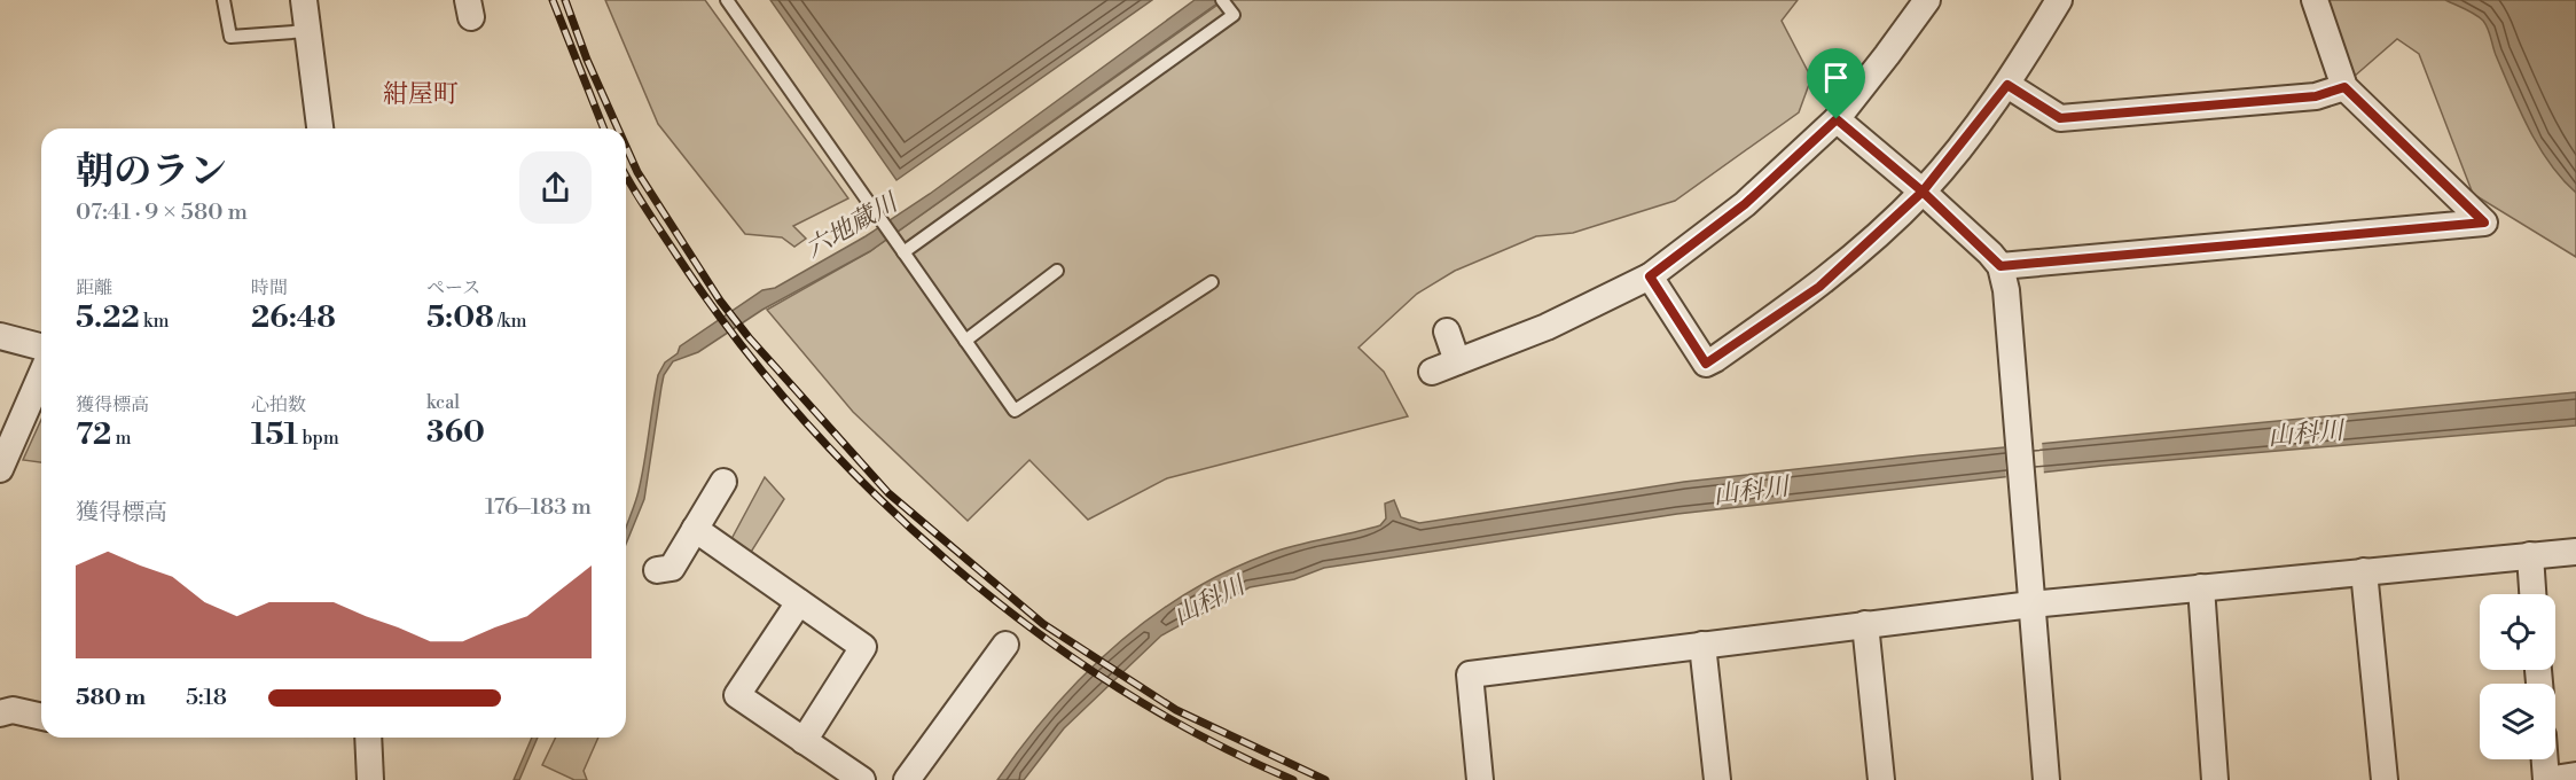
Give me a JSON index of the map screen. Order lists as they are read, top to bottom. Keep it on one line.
{"districts":["紺屋町"],"water":["六地蔵川","山科川"],"page":{"heading":["朝のラン","07:41 · 9 × 580 m"],"stats":[["距離","5.22 km"],["時間","26:48"],["ペース","5:08 /km"],["獲得標高","72 m"],["心拍数","151 bpm"],["kcal","360"]],"chart":["獲得標高","176–183 m"],"list":[{"name":"580 m","note":"5:18"}]}}
